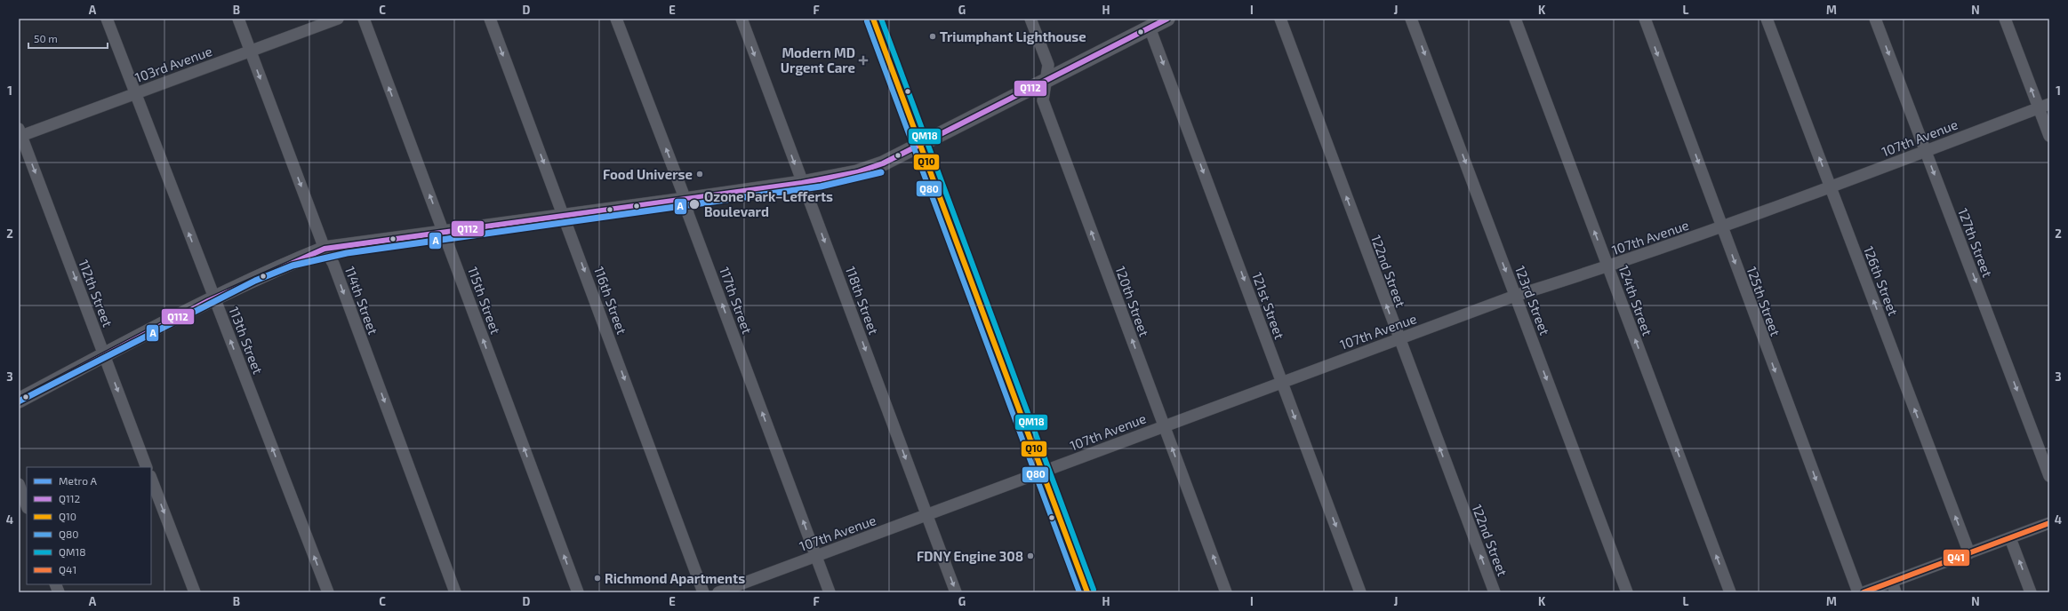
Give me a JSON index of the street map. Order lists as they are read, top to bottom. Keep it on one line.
{"streets":{"street":["103rd Avenue","107th Avenue","127th Street","122nd Street","126th Street","112th Street","114th Street","115th Street","116th Street","117th Street","118th Street","123rd Street","124th Street","120th Street","125th Street","121st Street","113th Street"]},"crossings":[["103rd Avenue","112th Street"],["103rd Avenue","114th Street"],["103rd Avenue","113th Street"],["107th Avenue","127th Street"],["107th Avenue","122nd Street"],["107th Avenue","126th Street"],["107th Avenue","117th Street"],["107th Avenue","118th Street"],["107th Avenue","123rd Street"],["107th Avenue","124th Street"],["107th Avenue","120th Street"],["107th Avenue","125th Street"],["107th Avenue","121st Street"]],"one_way":["127th Street","122nd Street","126th Street","112th Street","114th Street","115th Street","116th Street","117th Street","118th Street","123rd Street","124th Street","120th Street","125th Street","121st Street","113th Street"],"places":{"other":["Triumphant Lighthouse","Food Universe","Ozone Park–Lefferts Boulevard","FDNY Engine 308","Richmond Apartments"],"health":["Modern MD Urgent Care"]},"lines":["transit line Q112","transit line Q10","transit line QM18","transit line Q80","metro line A","transit line Q41"],"legend":["Metro A","Q112","Q10","Q80","QM18","Q41"],"scale_bar":"50 m","grid":{"columns":["A","B","C","D","E","F","G","H","I","J","K","L","M","N"],"rows":["1","2","3","4"]}}
